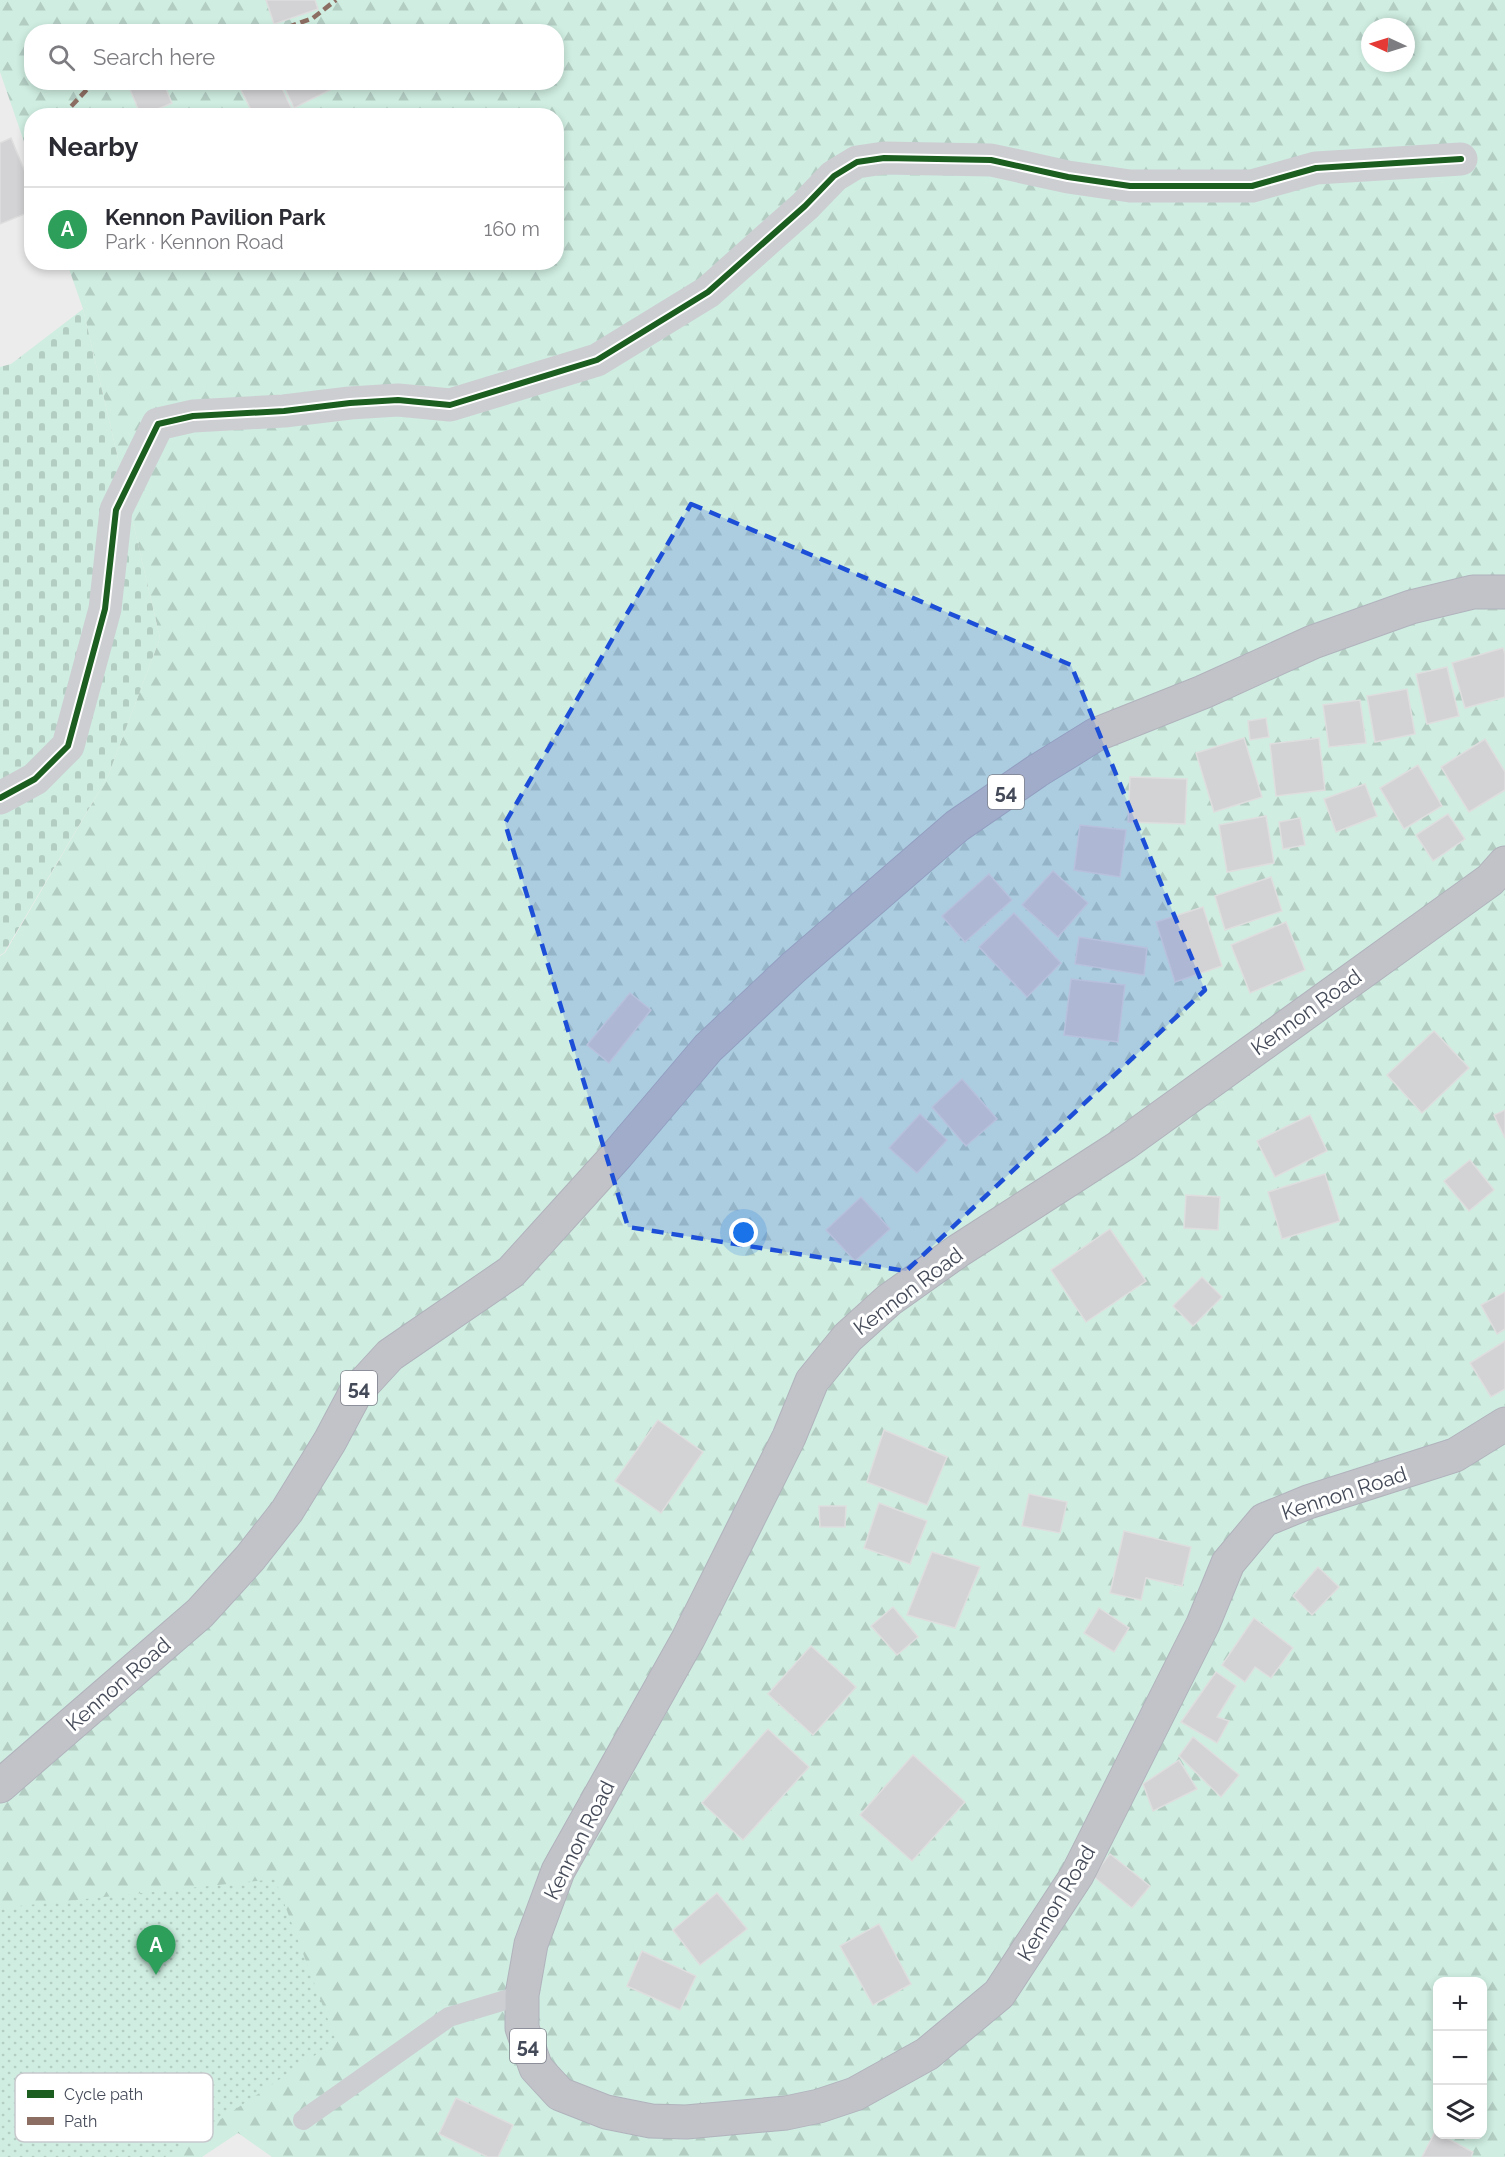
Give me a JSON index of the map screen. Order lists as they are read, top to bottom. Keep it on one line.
{"streets":{"highway":["54","Kennon Road"]},"legend":["Cycle path","Path"],"north":"left","page":{"search":"Search here","heading":"Nearby","list":[{"mark":"A","name":"Kennon Pavilion Park","note":"Park · Kennon Road","value":"160 m"}],"pins":"A","map_buttons":["+","−"]}}
